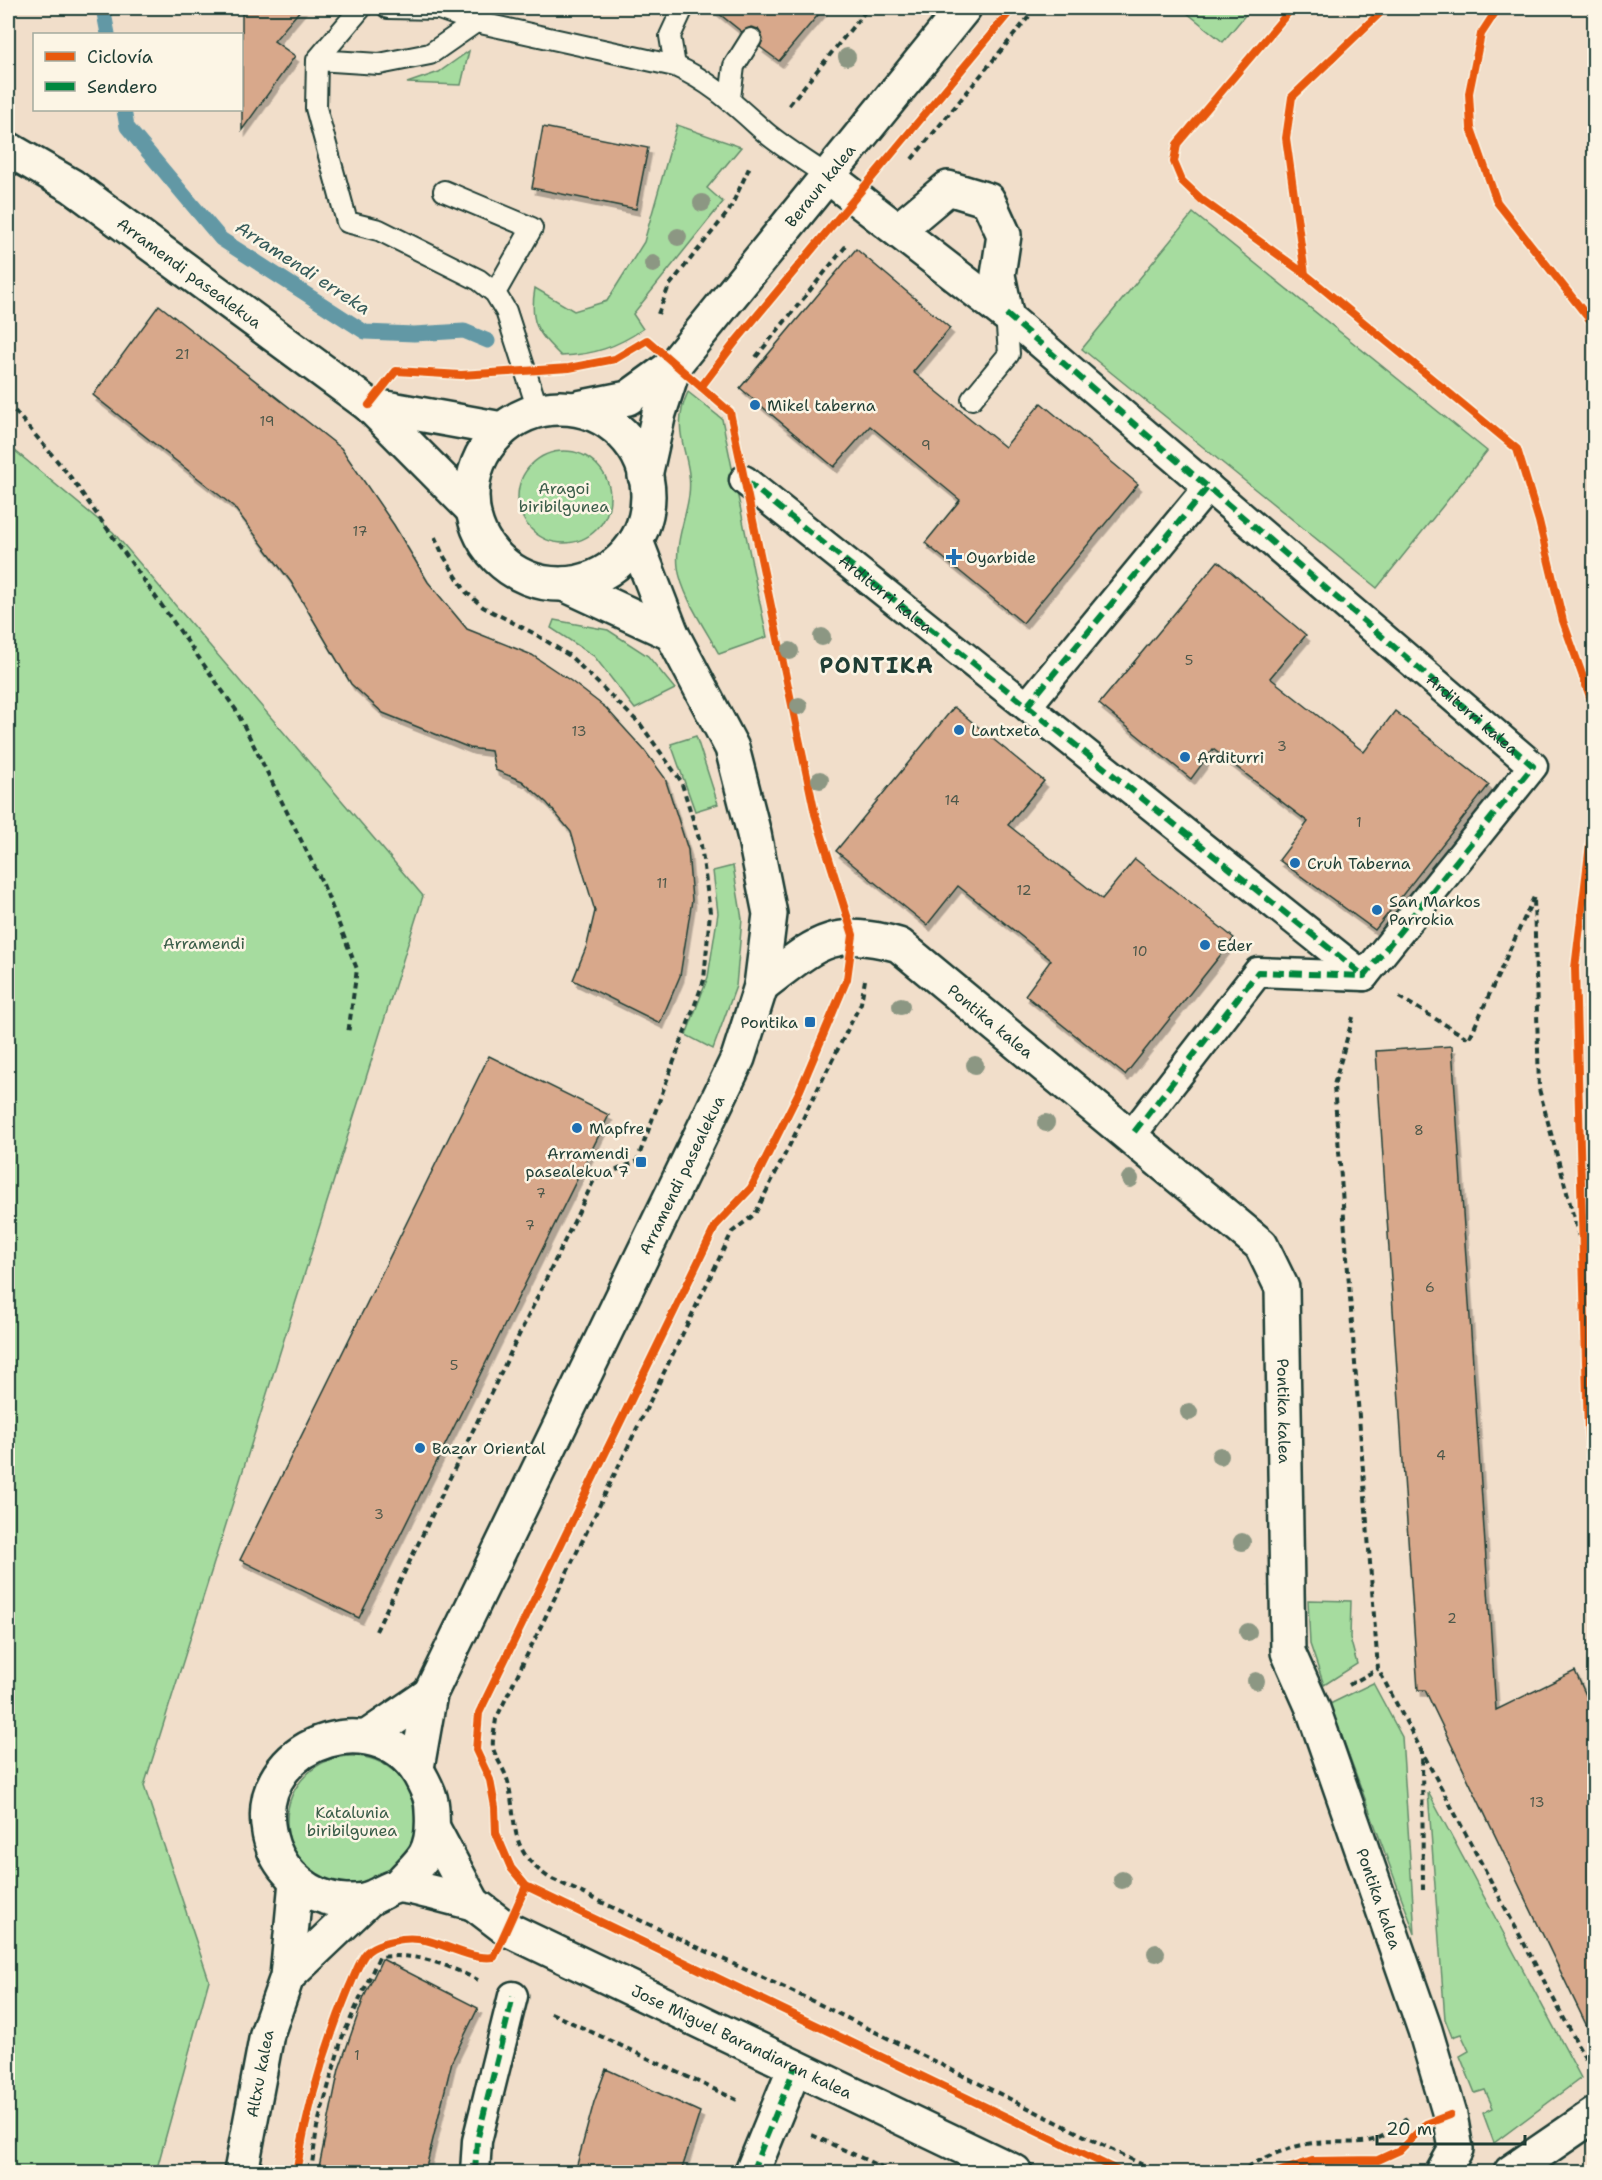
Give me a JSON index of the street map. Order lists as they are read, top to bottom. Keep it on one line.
{"streets":{"street":["Beraun kalea","Arramendi pasealekua","Arditurri kalea","Pontika kalea","Jose Miguel Barandiaran kalea","Altxu kalea"]},"crossings":[["Beraun kalea","Arramendi pasealekua"],["Beraun kalea","Arditurri kalea"],["Arramendi pasealekua","Pontika kalea"]],"districts":["PONTIKA"],"water":["Arramendi erreka"],"parks":["Aragoi biribilgunea","Arramendi","Katalunia biribilgunea"],"places":{"other":["Mikel taberna","Lantxeta","Arditurri","Cruh Taberna","San Markos Parrokia","Eder","Mapfre","Bazar Oriental"],"health":["Oyarbide"],"transit":["Pontika","Arramendi pasealekua 7"]},"house_numbers":["21","19","9","17","5","13","3","14","1","11","12","10","8","7","7","6","5","4","3","2","13","1"],"legend":["Ciclovía","Sendero"],"scale_bar":"20 m"}
